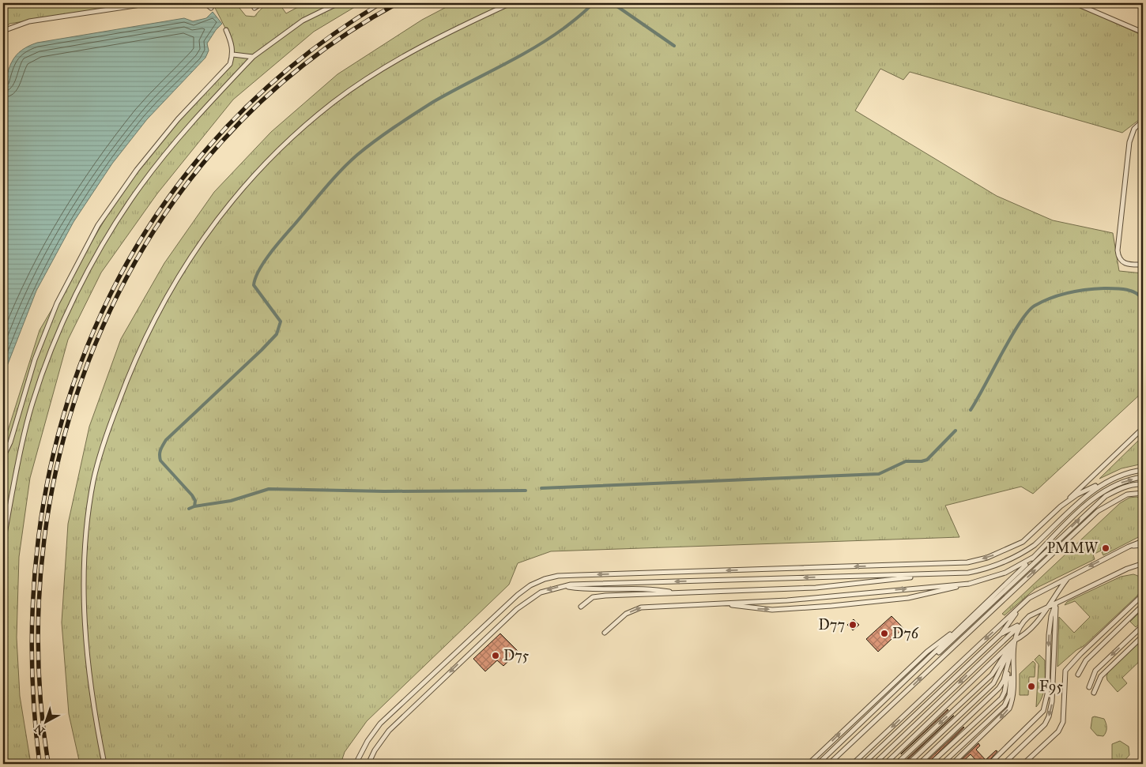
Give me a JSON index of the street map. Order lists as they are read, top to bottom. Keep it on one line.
{"places":["PMMW","D77","D76","D75","F95"],"north":"bottom left"}
